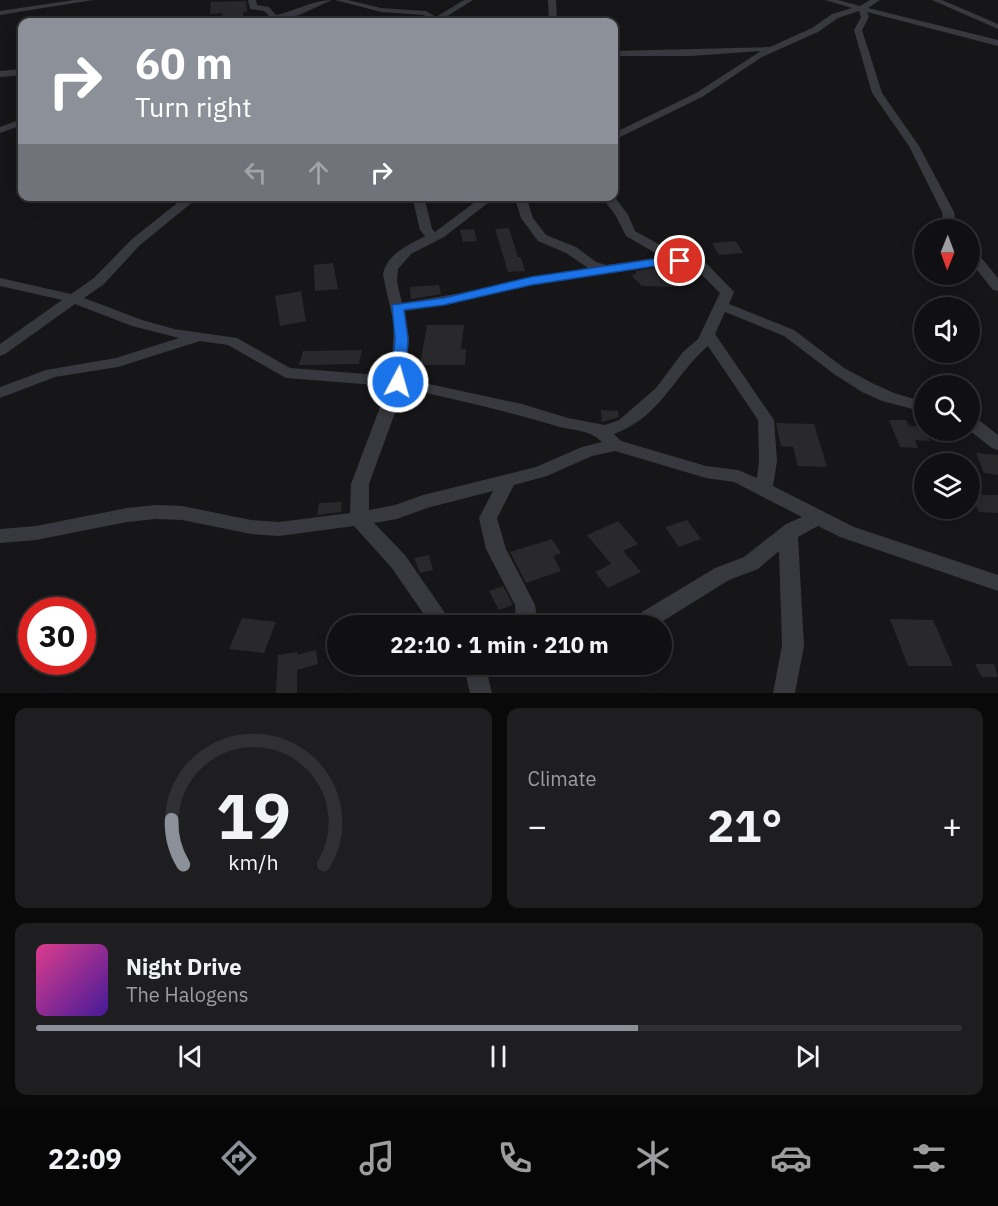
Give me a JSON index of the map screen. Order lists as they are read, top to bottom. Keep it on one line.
{"north":"bottom","page":{"turn":["60 m","Turn right"],"limit":"30","trip":"22:10 · 1 min · 210 m","tile":"Climate","heat":["−","21°","+"],"song":["Night Drive","The Halogens"],"tabs":"22:09","gauge":["19","km/h"]}}
